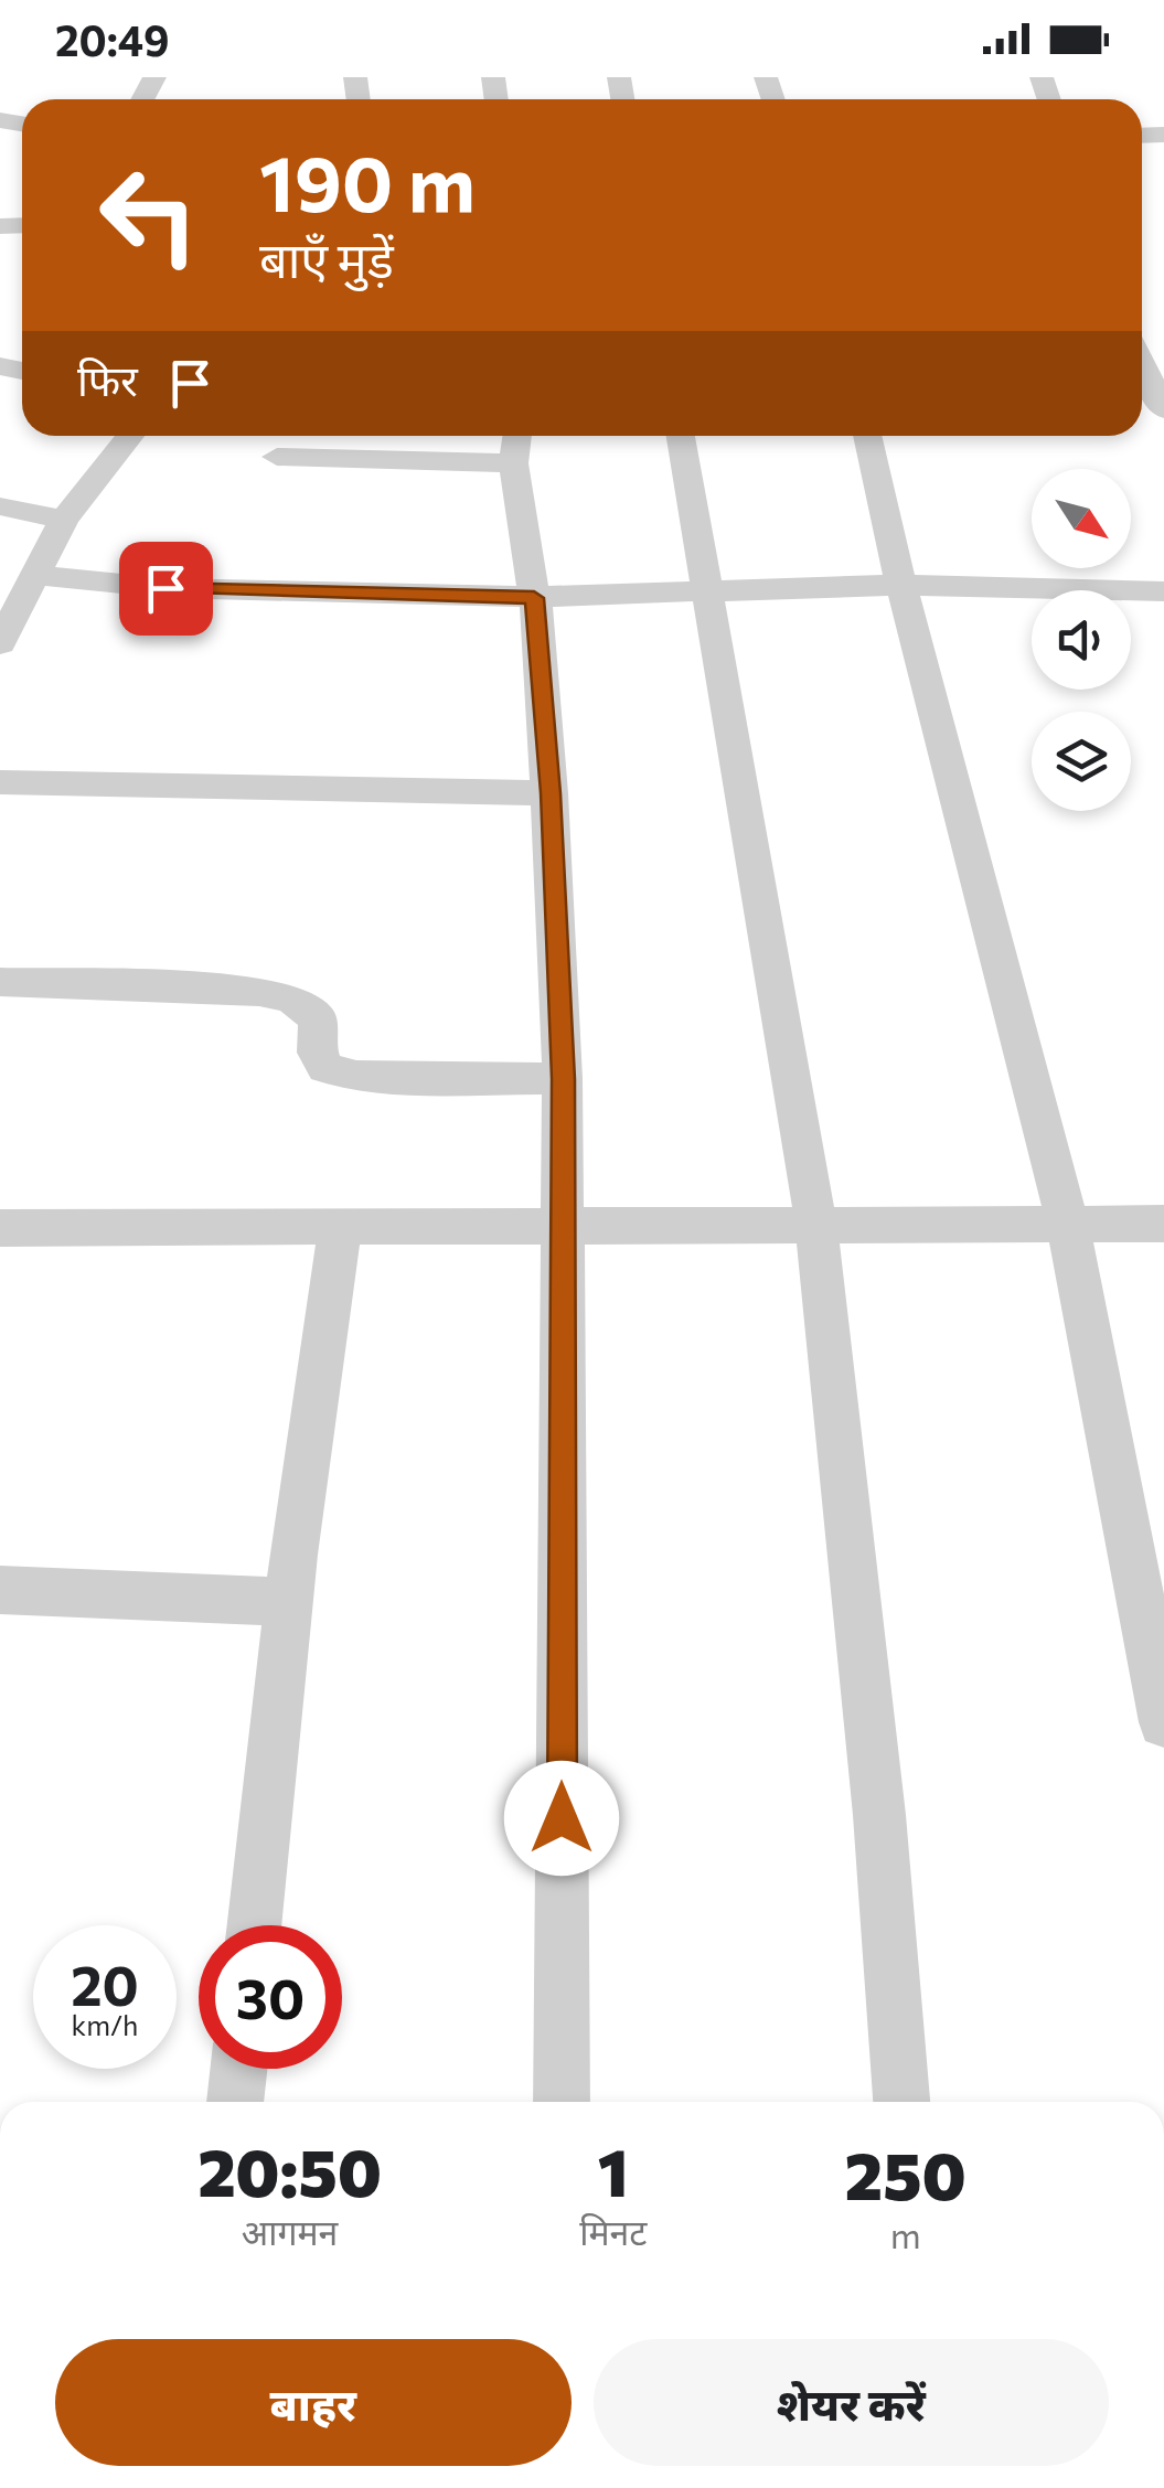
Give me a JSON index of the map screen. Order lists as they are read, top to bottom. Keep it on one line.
{"north":"bottom right","page":{"status":"20:49","turn":["190 m","बाएँ मुड़ें"],"then":"फिर","speed":"20 km/h","limit":"30","eta":["20:50","आगमन","1","मिनट","250","m"],"buttons":["बाहर","शेयर करें"]}}
